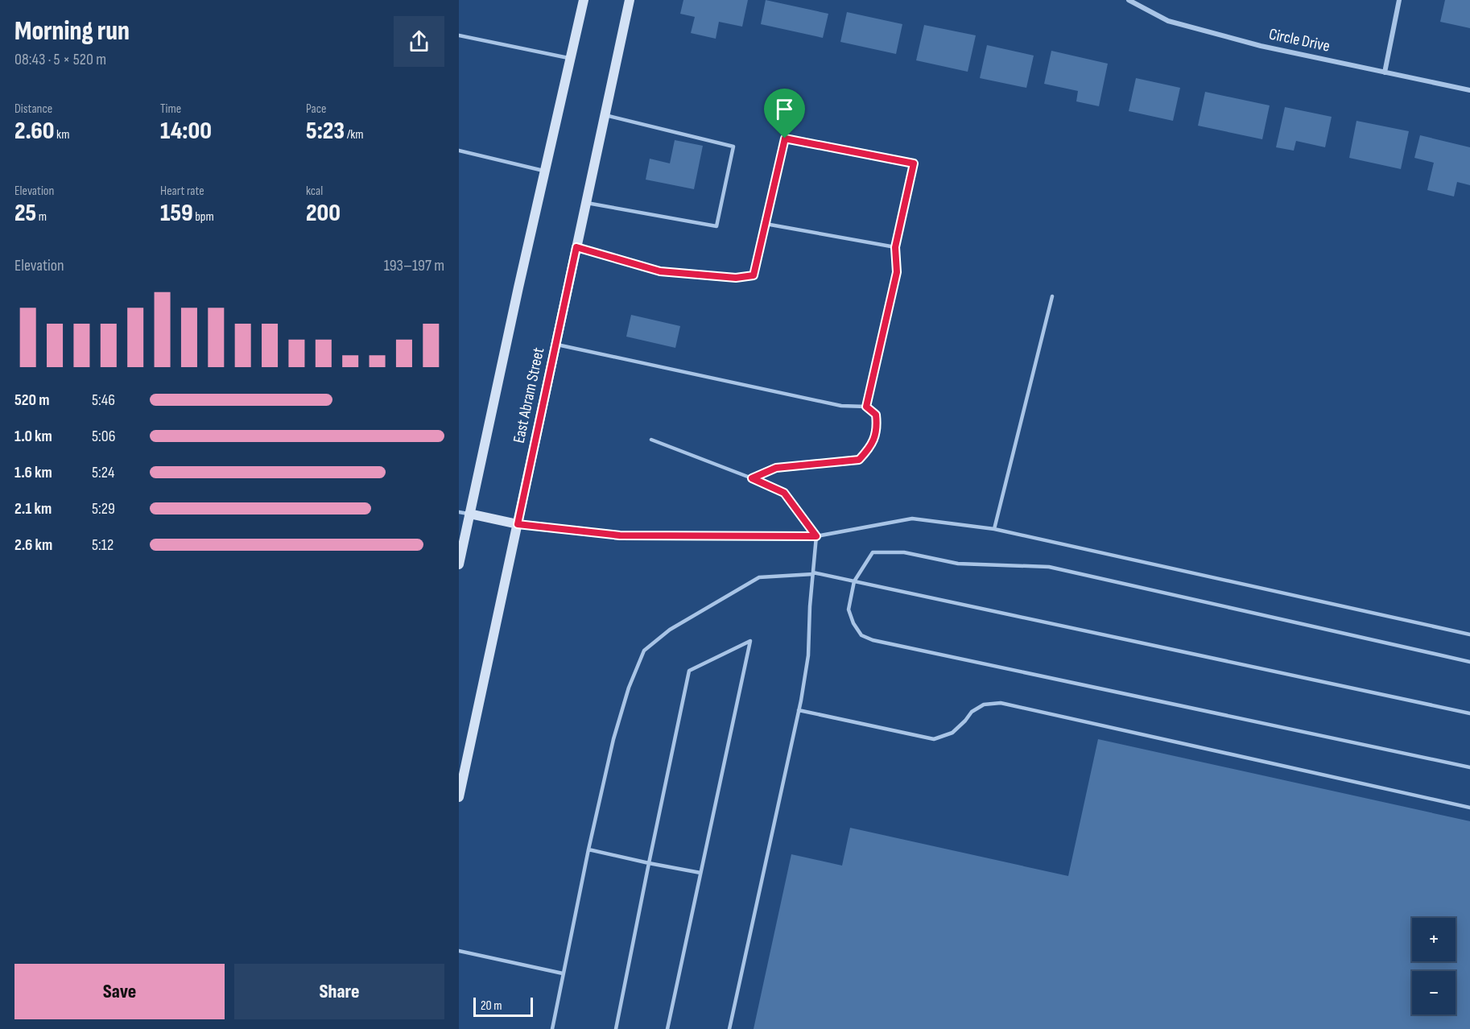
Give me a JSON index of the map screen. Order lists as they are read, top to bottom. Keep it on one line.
{"streets":{"main road":["East Abram Street"],"street":["Circle Drive"]},"scale_bar":"20 m","page":{"heading":["Morning run","08:43 · 5 × 520 m"],"stats":[["Distance","2.60 km"],["Time","14:00"],["Pace","5:23 /km"],["Elevation","25 m"],["Heart rate","159 bpm"],["kcal","200"]],"chart":["Elevation","193–197 m"],"list":[{"name":"520 m","note":"5:46"},{"name":"1.0 km","note":"5:06"},{"name":"1.6 km","note":"5:24"},{"name":"2.1 km","note":"5:29"},{"name":"2.6 km","note":"5:12"}],"map_buttons":["+","−"],"buttons":["Save","Share"],"scale":"20 m"}}
